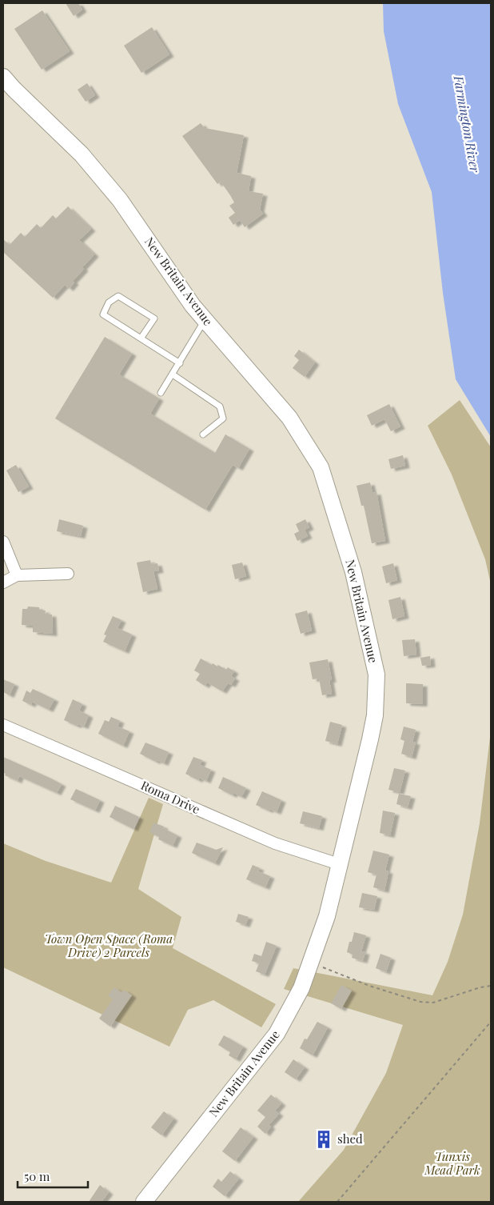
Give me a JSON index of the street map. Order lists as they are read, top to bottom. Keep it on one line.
{"streets":{"street":["New Britain Avenue","Roma Drive"]},"crossings":[["New Britain Avenue","Roma Drive"]],"water":["Farmington River"],"parks":["Town Open Space (Roma Drive) 2 Parcels","Tunxis Mead Park"],"places":{"building":["shed"]},"scale_bar":"50 m"}
